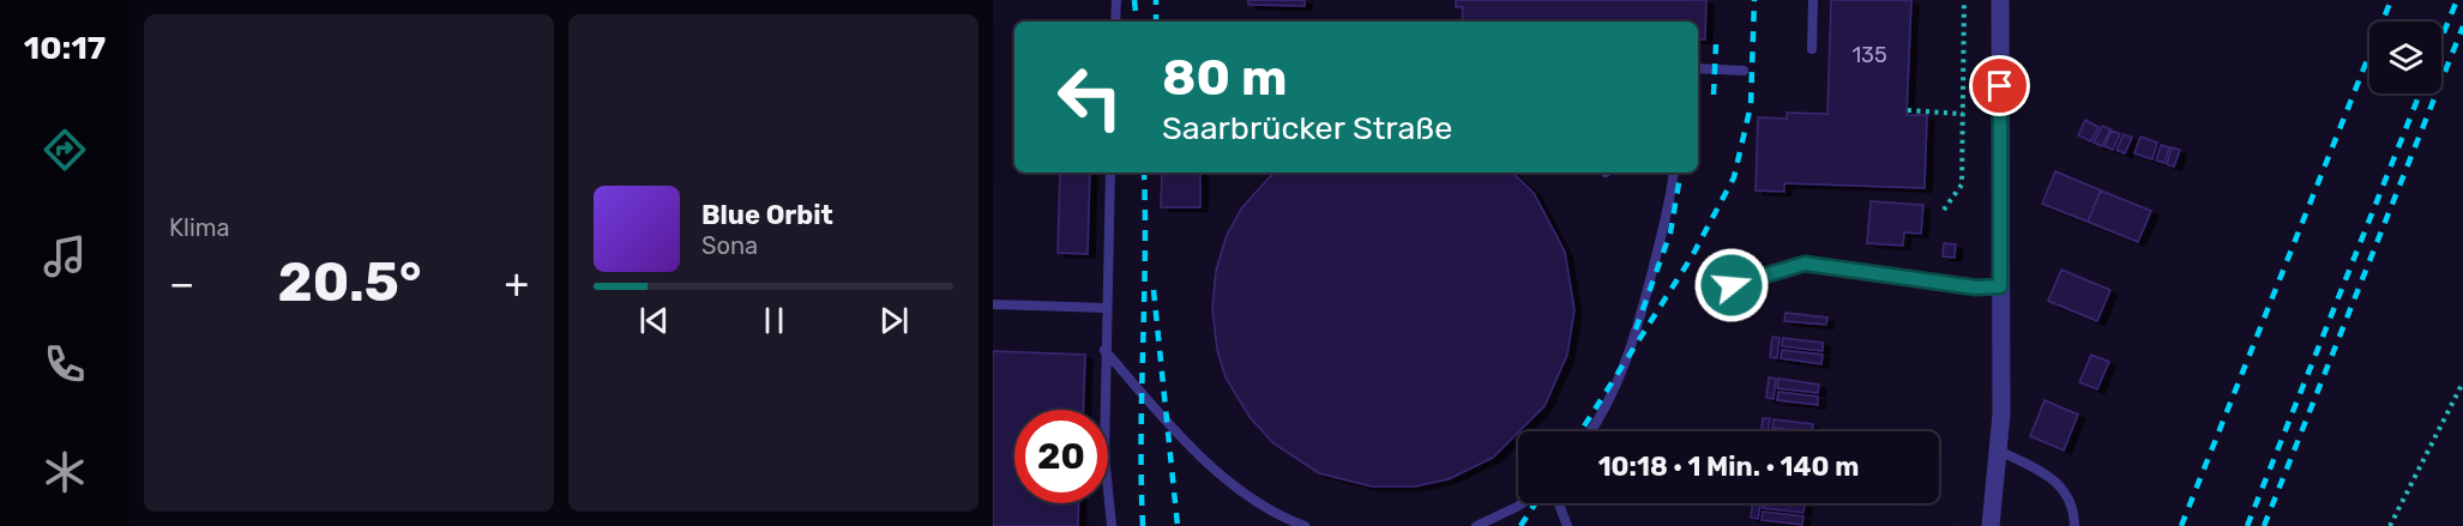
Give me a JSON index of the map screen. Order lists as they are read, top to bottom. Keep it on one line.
{"house_numbers":["135"],"page":{"tabs":"10:17","tile":"Klima","turn":["80 m","Saarbrücker Straße"],"song":["Blue Orbit","Sona"],"heat":["−","20.5°","+"],"limit":"20","trip":"10:18 · 1 Min. · 140 m"}}
